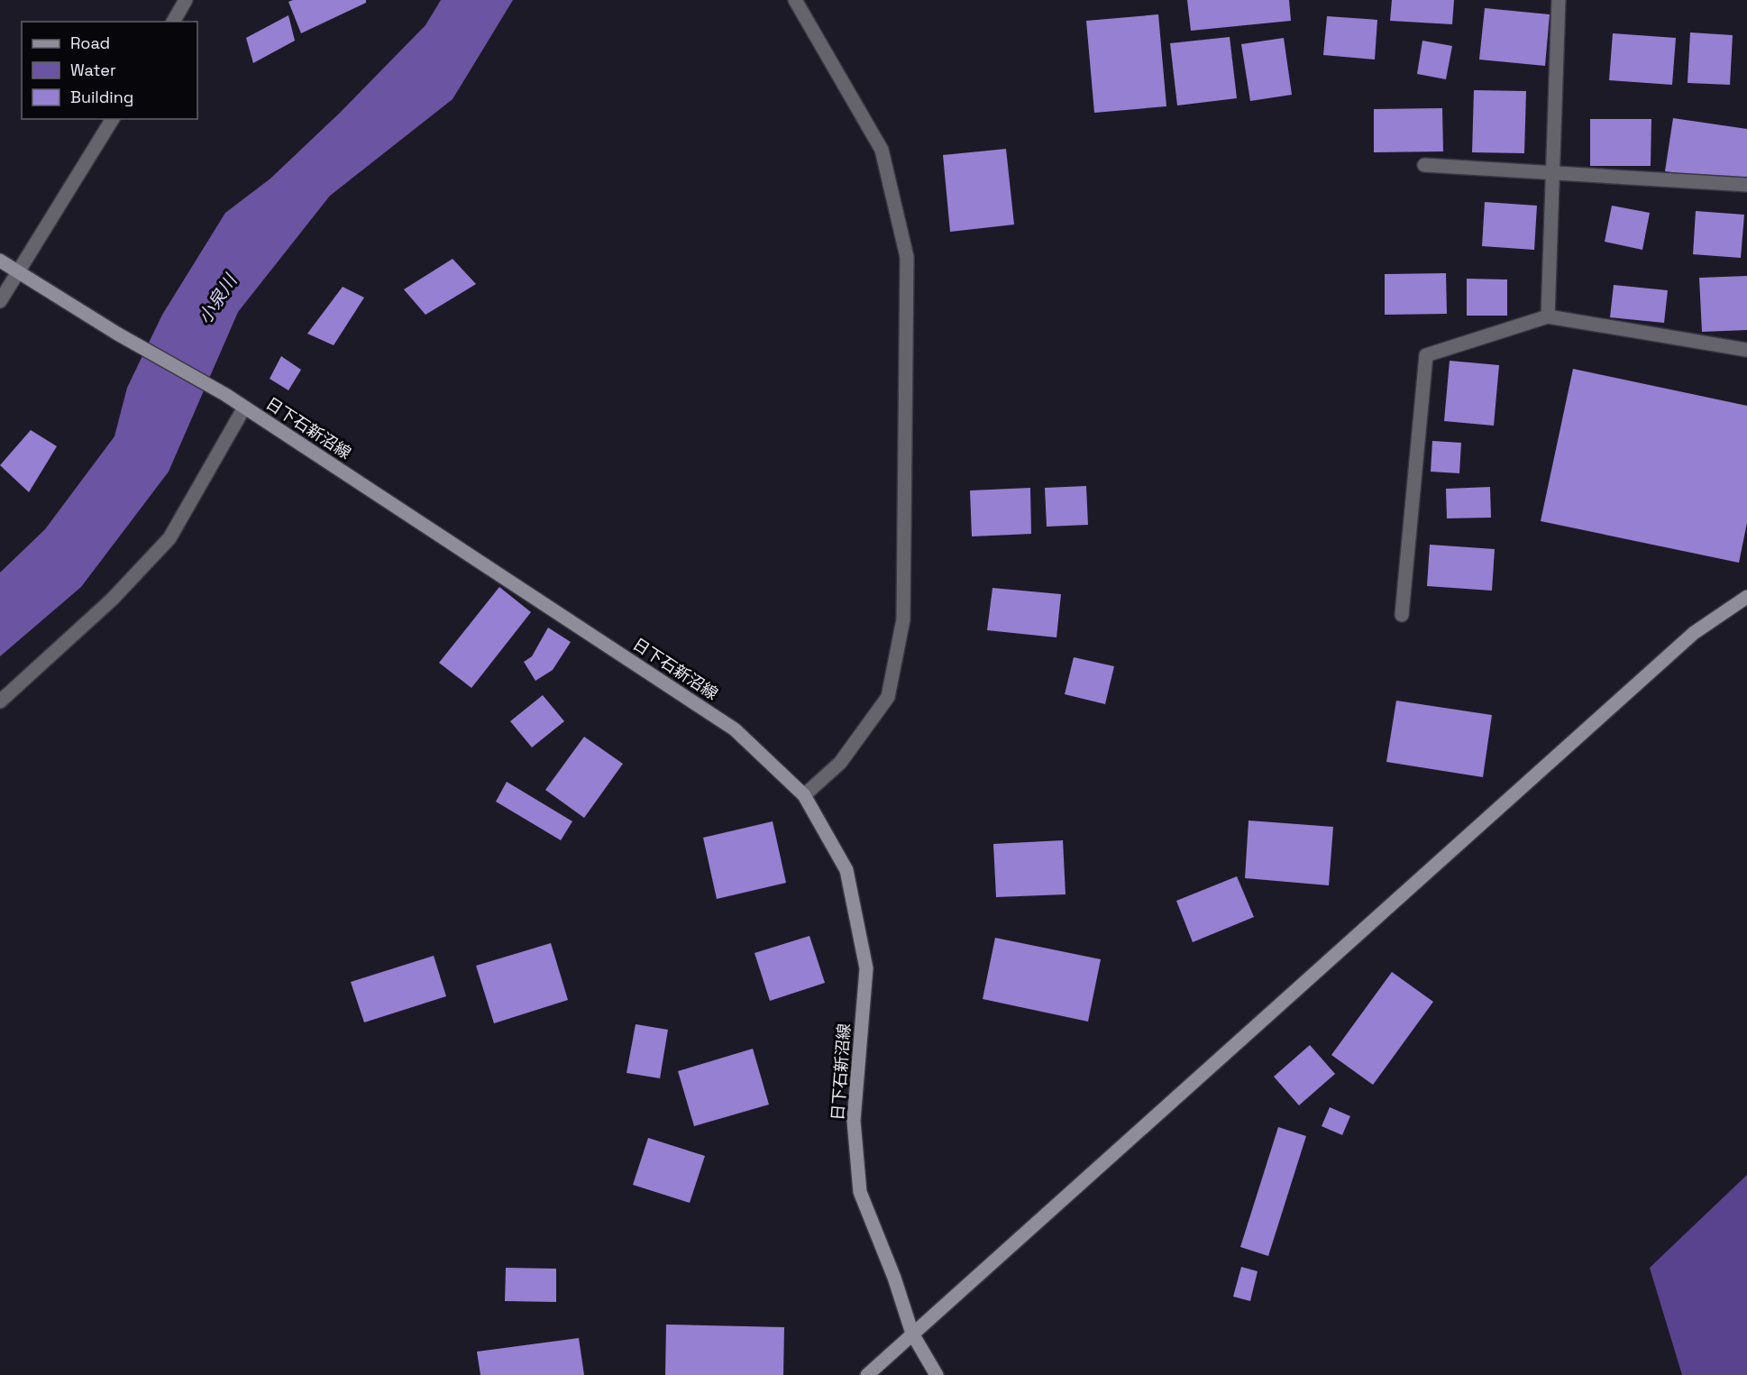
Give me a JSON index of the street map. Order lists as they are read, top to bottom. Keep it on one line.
{"streets":{"main road":["日下石新沼線"]},"water":["小泉川"],"legend":["Road","Water","Building"]}
